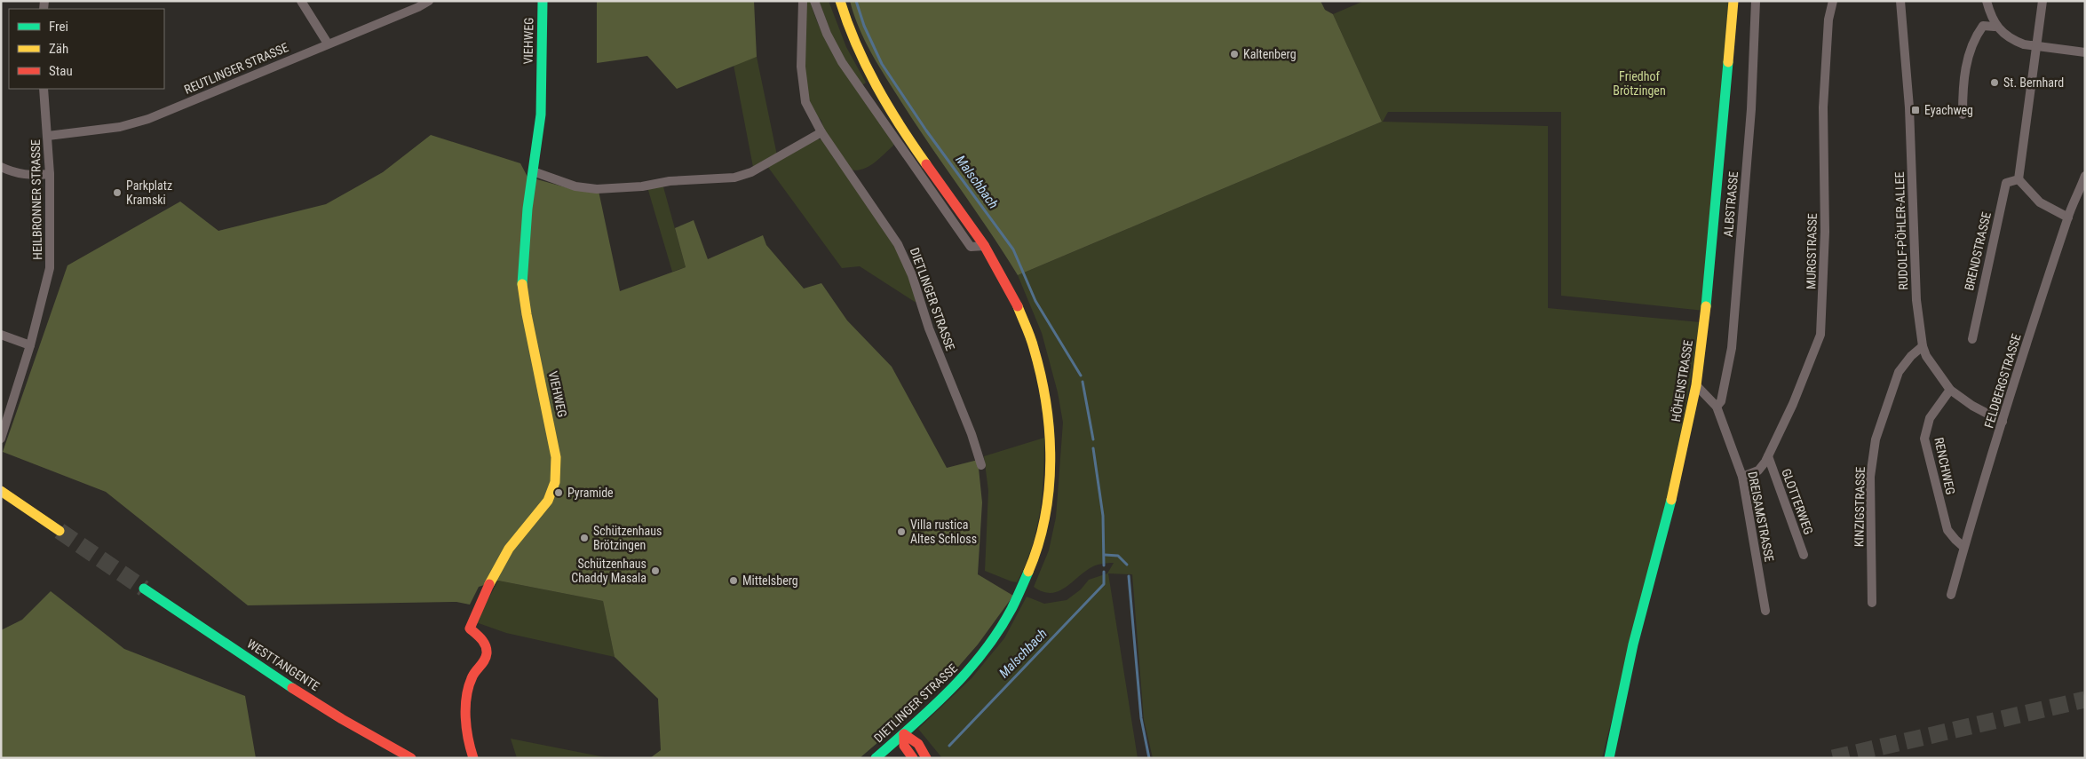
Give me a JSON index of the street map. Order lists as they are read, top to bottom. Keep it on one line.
{"streets":{"main road":["VIEHWEG","DIETLINGER STRASSE","HÖHENSTRASSE","WESTTANGENTE"],"street":["REUTLINGER STRASSE","HEILBRONNER STRASSE","ALBSTRASSE","RUDOLF-PÖHLER-ALLEE","MURGSTRASSE","BRENDSTRASSE","FELDBERGSTRASSE","RENCHWEG","GLOTTERWEG","KINZIGSTRASSE","DREISAMSTRASSE"]},"crossings":[["REUTLINGER STRASSE","HEILBRONNER STRASSE"],["ALBSTRASSE","DREISAMSTRASSE"],["RUDOLF-PÖHLER-ALLEE","FELDBERGSTRASSE"],["RUDOLF-PÖHLER-ALLEE","RENCHWEG"],["RUDOLF-PÖHLER-ALLEE","KINZIGSTRASSE"],["MURGSTRASSE","GLOTTERWEG"],["MURGSTRASSE","DREISAMSTRASSE"],["HÖHENSTRASSE","DREISAMSTRASSE"],["FELDBERGSTRASSE","RENCHWEG"]],"water":["Malschbach"],"parks":["Friedhof Brötzingen"],"places":{"other":["Kaltenberg","St. Bernhard","Parkplatz Kramski","Pyramide","Villa rustica Altes Schloss","Schützenhaus Brötzingen","Schützenhaus Chaddy Masala","Mittelsberg"],"transit":["Eyachweg"]},"legend":["Frei","Zäh","Stau"]}
